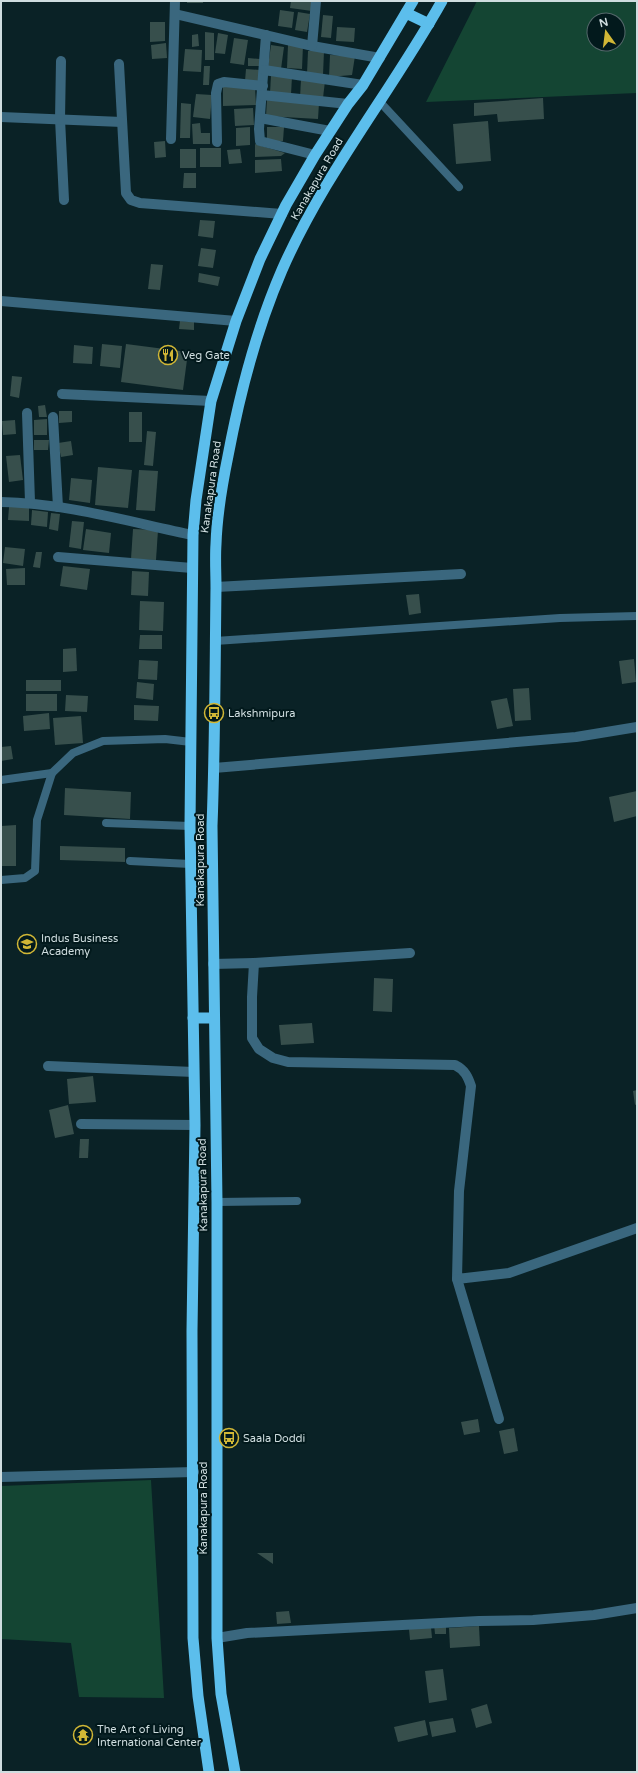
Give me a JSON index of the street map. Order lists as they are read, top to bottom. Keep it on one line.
{"streets":{"highway":["Kanakapura Road"]},"places":{"restaurant":["Veg Gate"],"bus stop":["Lakshmipura","Saala Doddi"],"school or university":["Indus Business Academy"],"temple":["The Art of Living International Center"]},"north":"top"}
